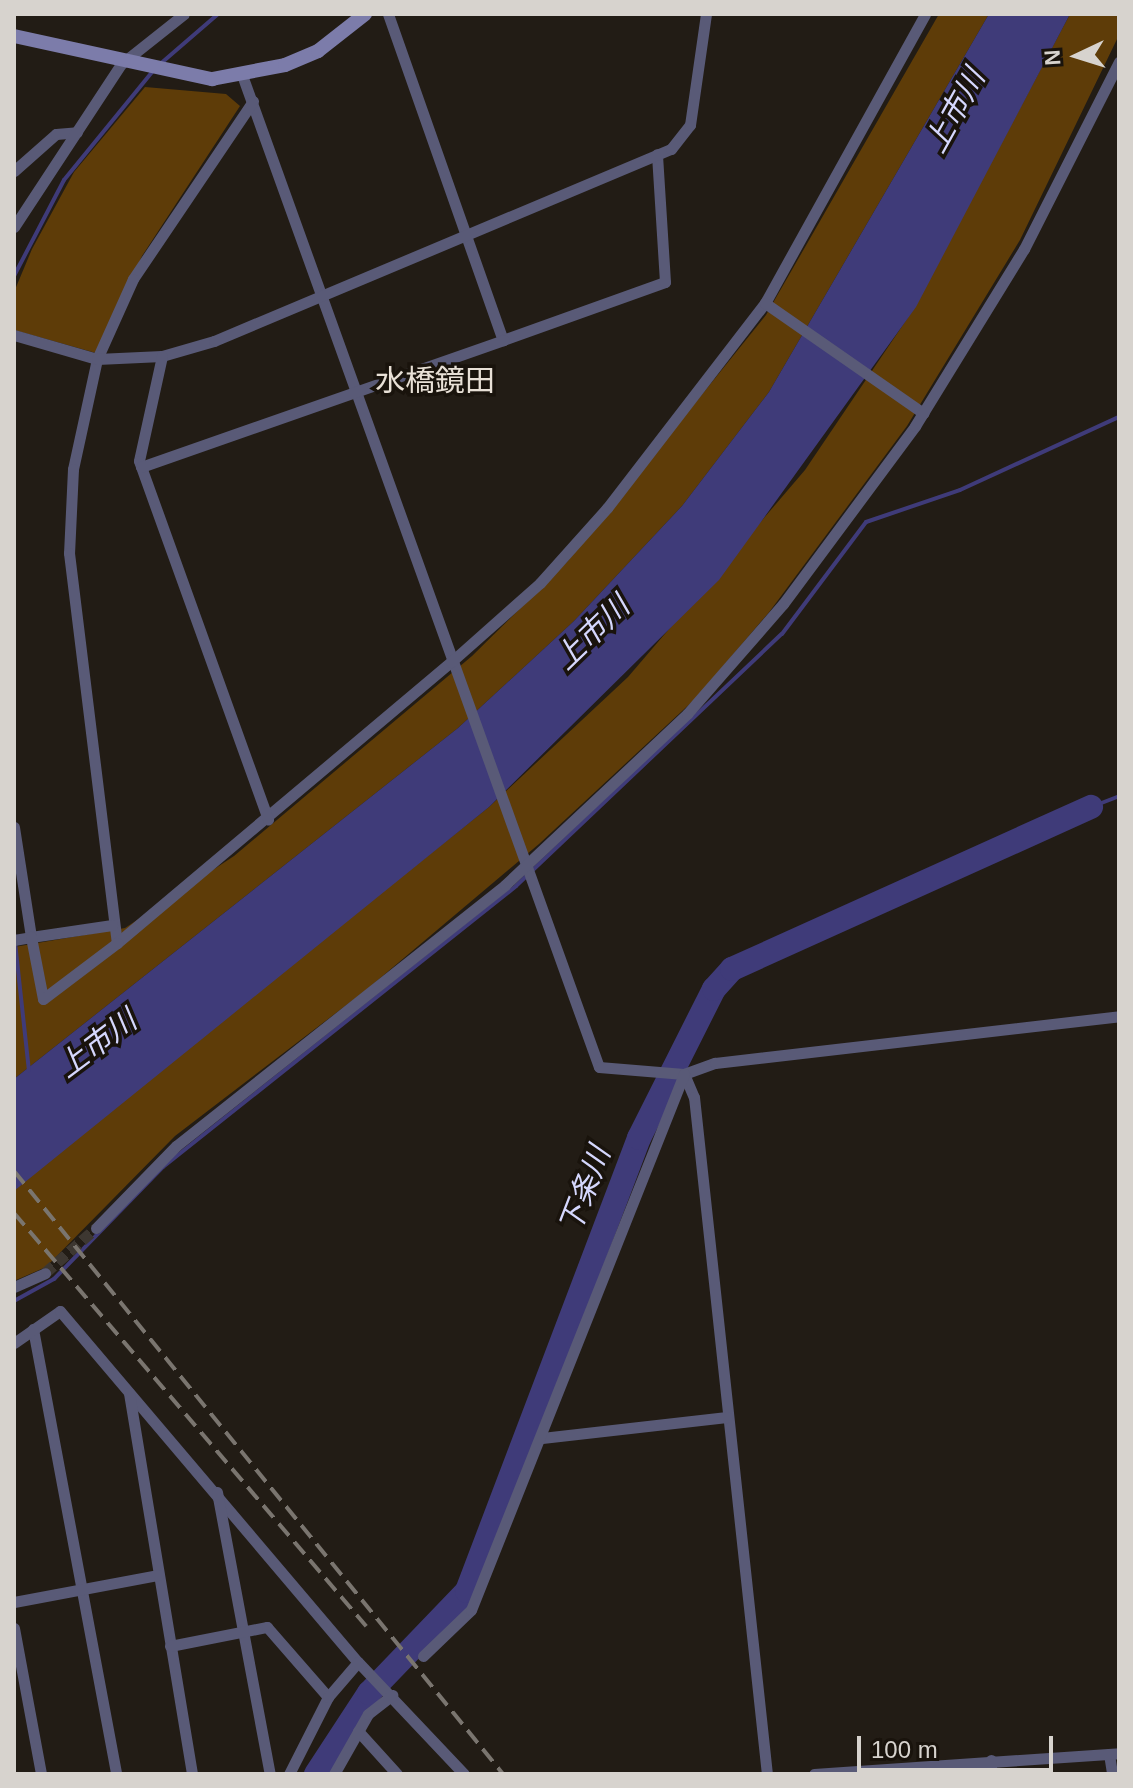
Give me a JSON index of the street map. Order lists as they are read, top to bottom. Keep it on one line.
{"districts":["水橋鏡田"],"water":["上市川","下条川"],"scale_bar":"100 m","north":"left"}
